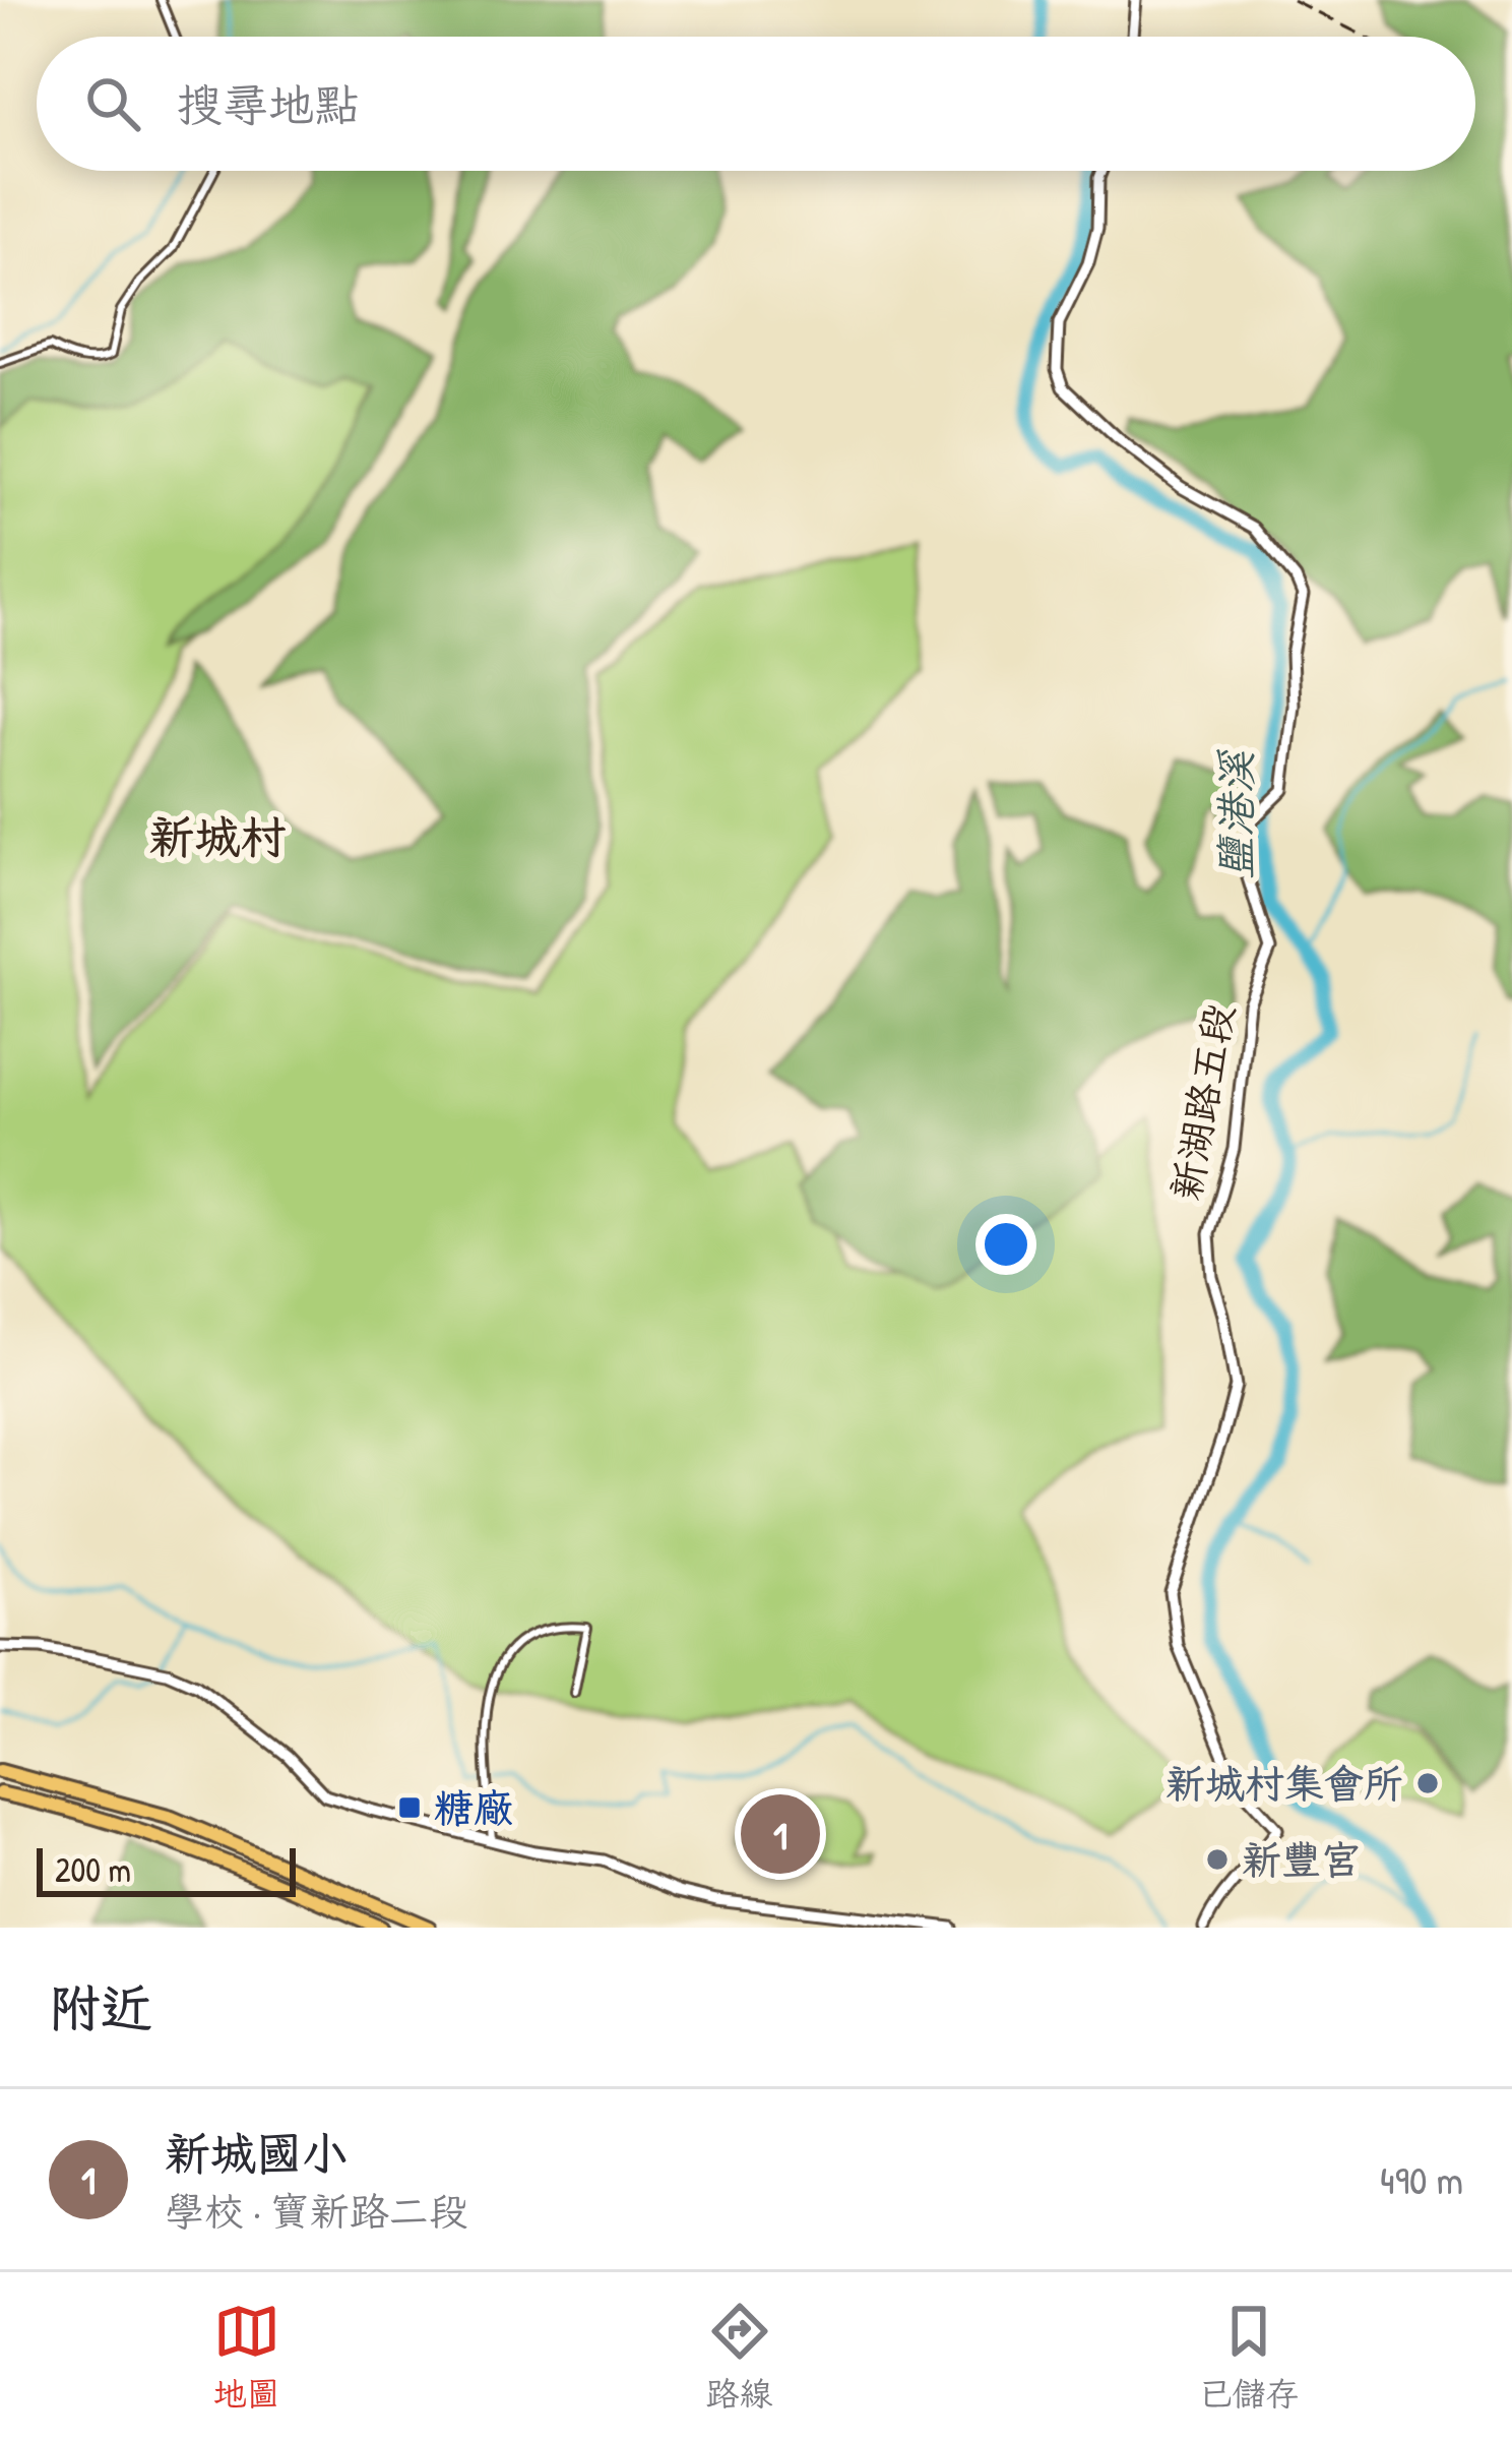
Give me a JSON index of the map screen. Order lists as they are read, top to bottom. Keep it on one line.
{"streets":{"street":["新湖路五段"]},"districts":["新城村"],"water":["鹽港溪"],"places":{"other":["新城村集會所","新豐宮"],"transit":["糖廠"]},"scale_bar":"200 m","page":{"search":"搜尋地點","pins":"1","scale":"200 m","heading":"附近","list":[{"mark":"1","name":"新城國小","note":"學校 · 寶新路二段","value":"490 m"}],"nav":["地圖","路線","已儲存"]}}
